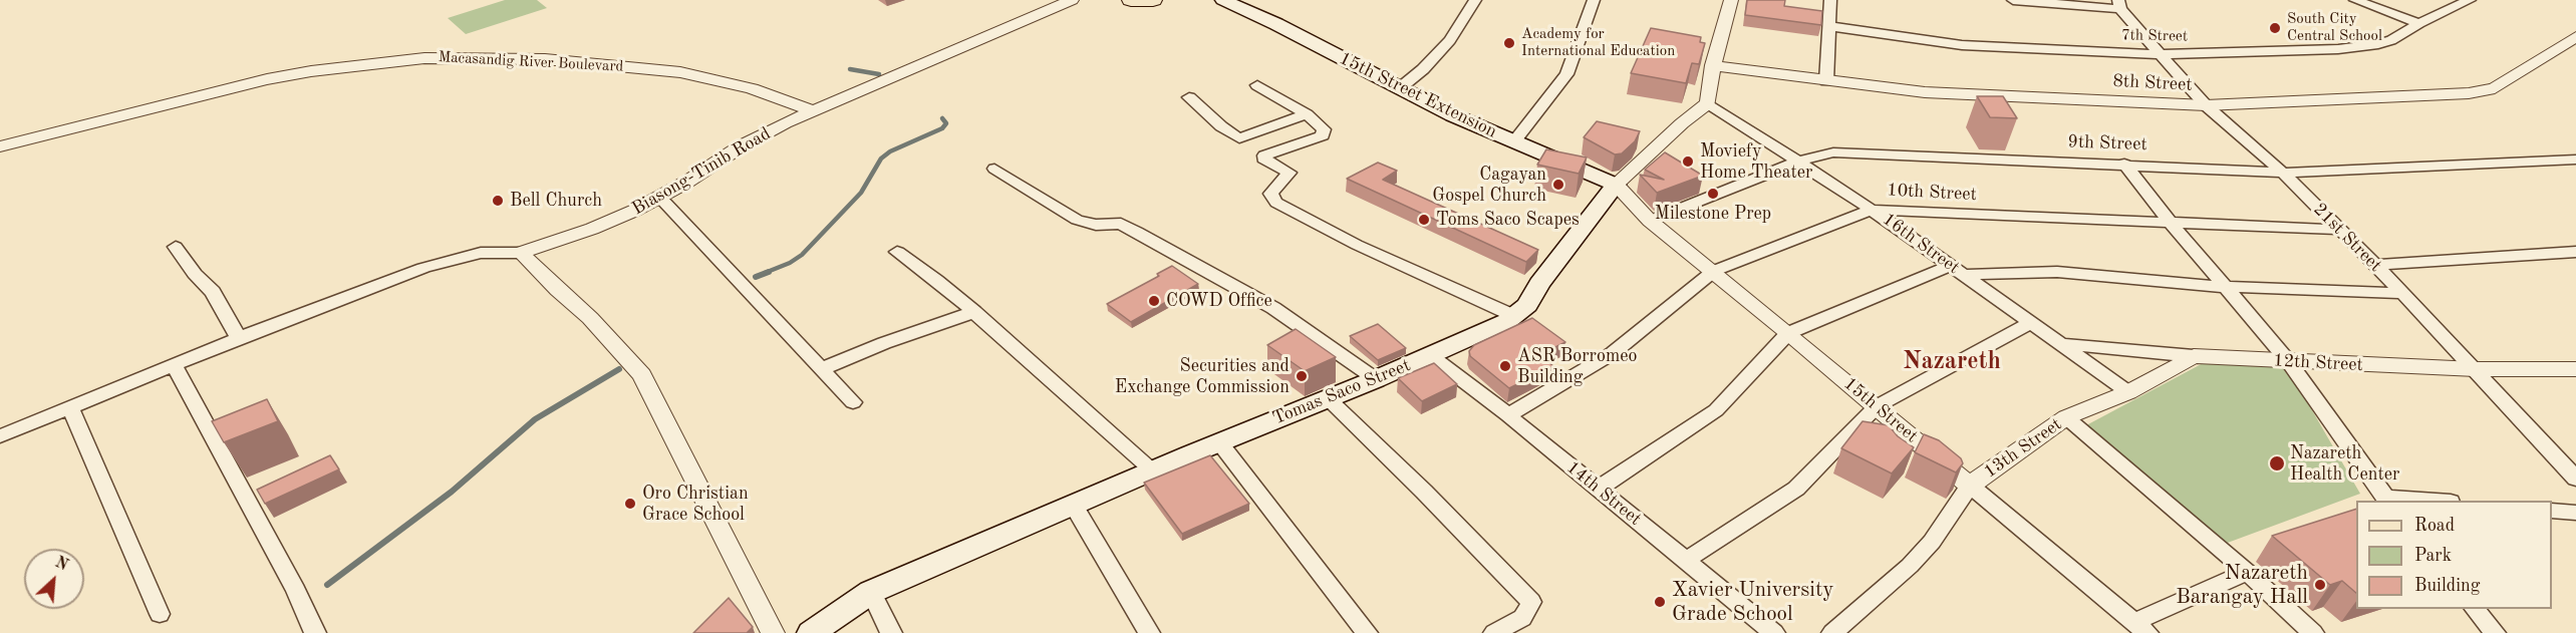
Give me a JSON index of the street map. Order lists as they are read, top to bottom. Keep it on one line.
{"streets":{"main road":["15th Street Extension","Tomas Saco Street"],"street":["7th Street","Macasandig River Boulevard","8th Street","9th Street","Biasong-Tinib Road","10th Street","21st Street","16th Street","12th Street","15th Street","13th Street","14th Street"]},"crossings":[["7th Street","21st Street"],["Macasandig River Boulevard","Biasong-Tinib Road"],["8th Street","21st Street"],["15th Street Extension","Tomas Saco Street"],["15th Street Extension","15th Street"],["9th Street","21st Street"],["9th Street","16th Street"],["9th Street","15th Street"],["10th Street","21st Street"],["10th Street","16th Street"],["10th Street","15th Street"],["10th Street","14th Street"],["21st Street","12th Street"],["16th Street","12th Street"],["16th Street","Tomas Saco Street"],["16th Street","13th Street"],["12th Street","13th Street"],["Tomas Saco Street","15th Street"],["Tomas Saco Street","14th Street"],["15th Street","13th Street"]],"districts":["Nazareth"],"places":["South City Central School","Academy for International Education","Moviefy Home Theater","Cagayan Gospel Church","Milestone Prep","Bell Church","Toms Saco Scapes","COWD Office","ASR Borromeo Building","Securities and Exchange Commission","Nazareth Health Center","Oro Christian Grace School","Nazareth Barangay Hall","Xavier University Grade School"],"legend":["Road","Park","Building"],"north":"top right"}
